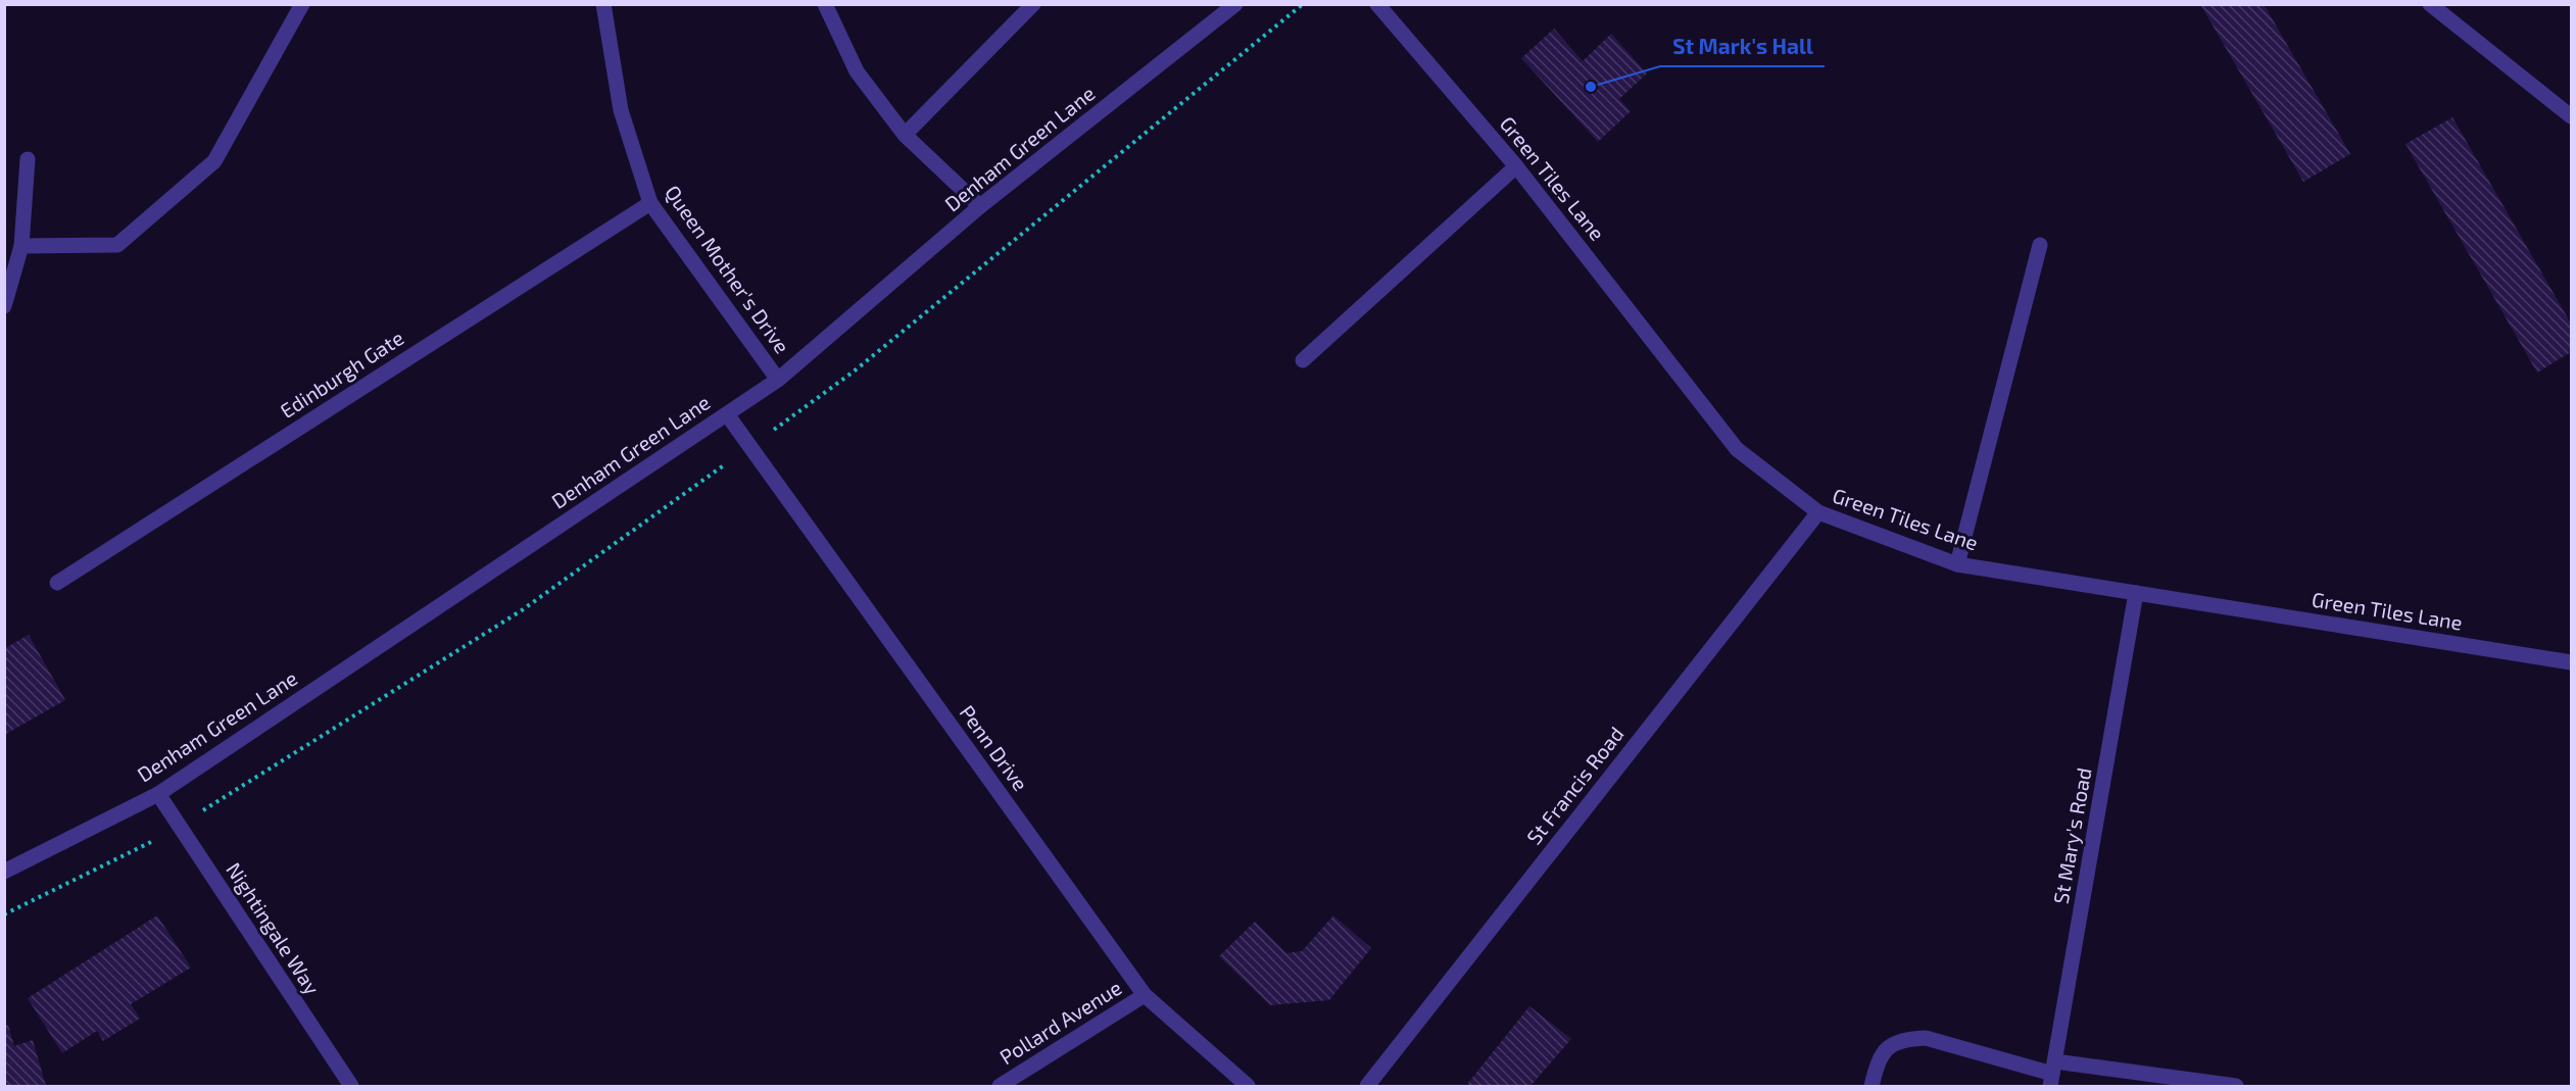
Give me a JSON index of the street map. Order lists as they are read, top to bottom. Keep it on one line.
{"streets":{"street":["Denham Green Lane","Green Tiles Lane","Queen Mother's Drive","Edinburgh Gate","Penn Drive","St Francis Road","St Mary's Road","Nightingale Way","Pollard Avenue"]},"crossings":[["Denham Green Lane","Queen Mother's Drive"],["Denham Green Lane","Penn Drive"],["Denham Green Lane","Nightingale Way"],["Green Tiles Lane","St Francis Road"],["Green Tiles Lane","St Mary's Road"],["Queen Mother's Drive","Edinburgh Gate"],["Penn Drive","Pollard Avenue"]],"places":["St Mark's Hall"]}
